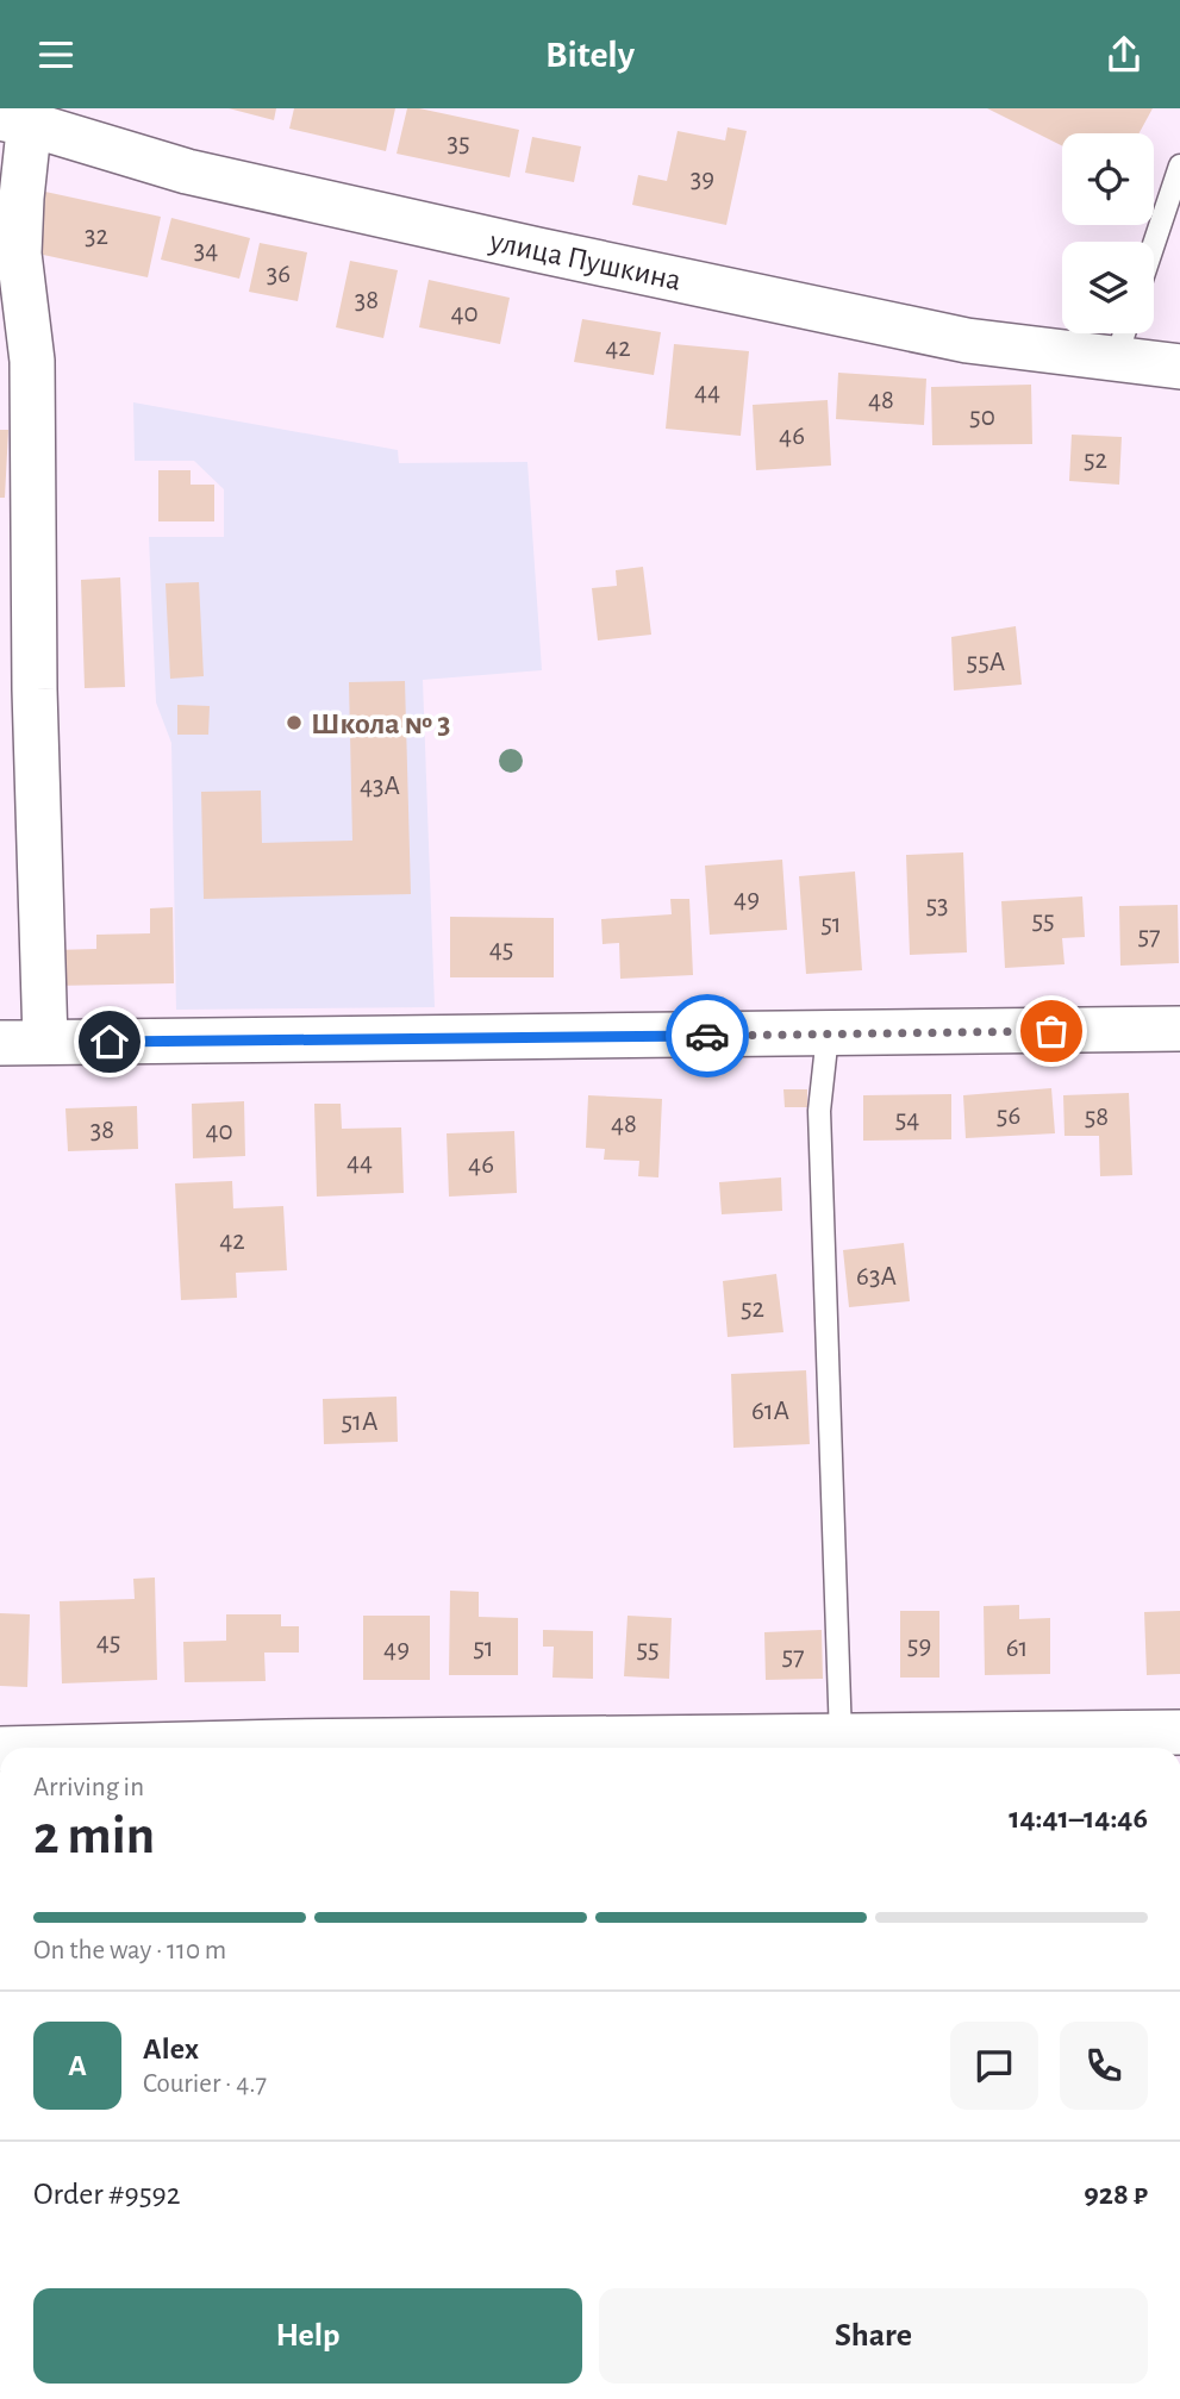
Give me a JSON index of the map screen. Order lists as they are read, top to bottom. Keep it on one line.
{"streets":{"street":["улица Пушкина"]},"places":["Школа № 3"],"house_numbers":["35","39","32","34","36","38","40","42","44","48","50","46","52","55А","43А","49","53","55","51","57","45","56","58","54","48","38","40","44","46","42","63А","52","61А","51А","45","59","51","61","49","55","57"],"page":{"header":"Bitely","heading":["2 min","Arriving in","14:41–14:46"],"panel":["Alex","Courier · 4.7","Order #9592","928 ₽"],"bar":"On the way · 110 m","round":"A","buttons":["Help","Share"]}}
